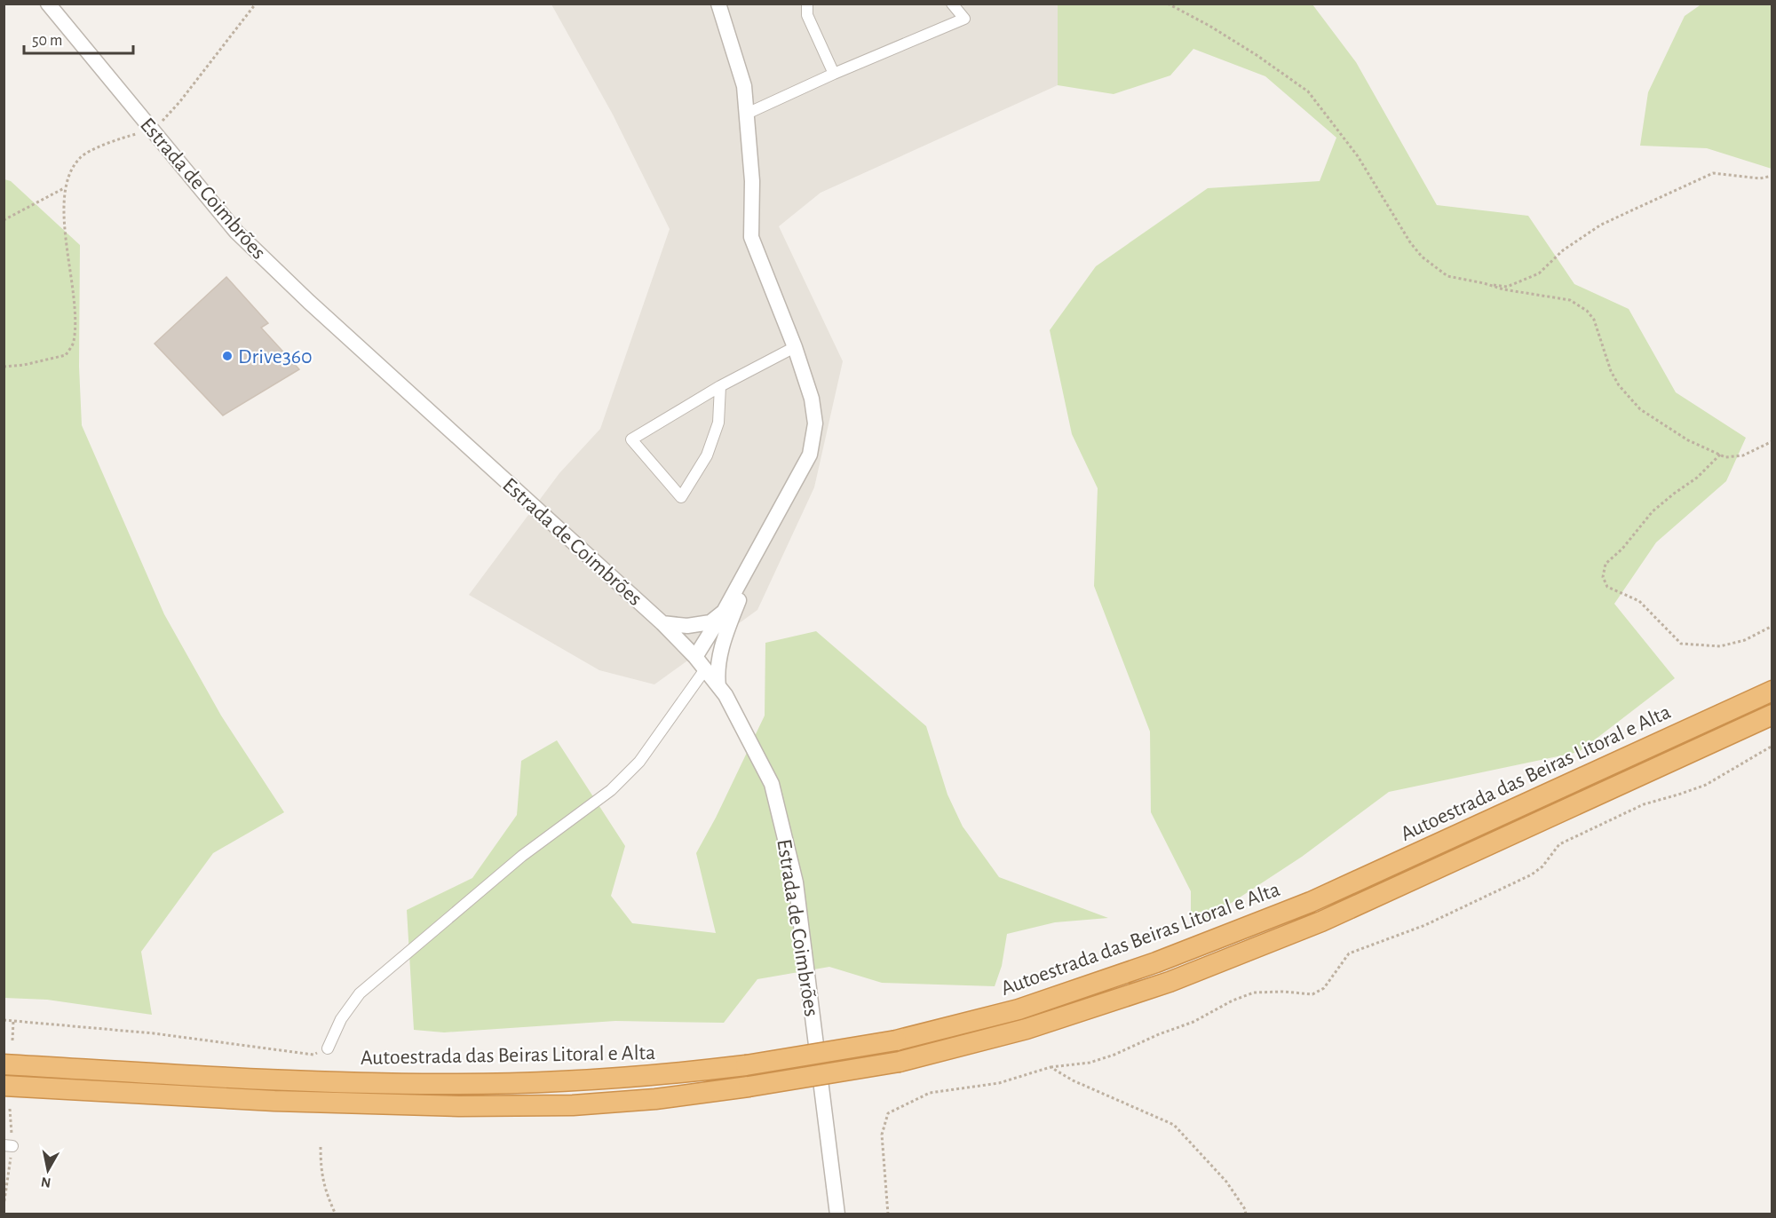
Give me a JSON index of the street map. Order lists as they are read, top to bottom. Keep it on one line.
{"streets":{"highway":["Autoestrada das Beiras Litoral e Alta"],"street":["Estrada de Coimbrões"]},"places":["Drive360"],"scale_bar":"50 m","north":"bottom"}
